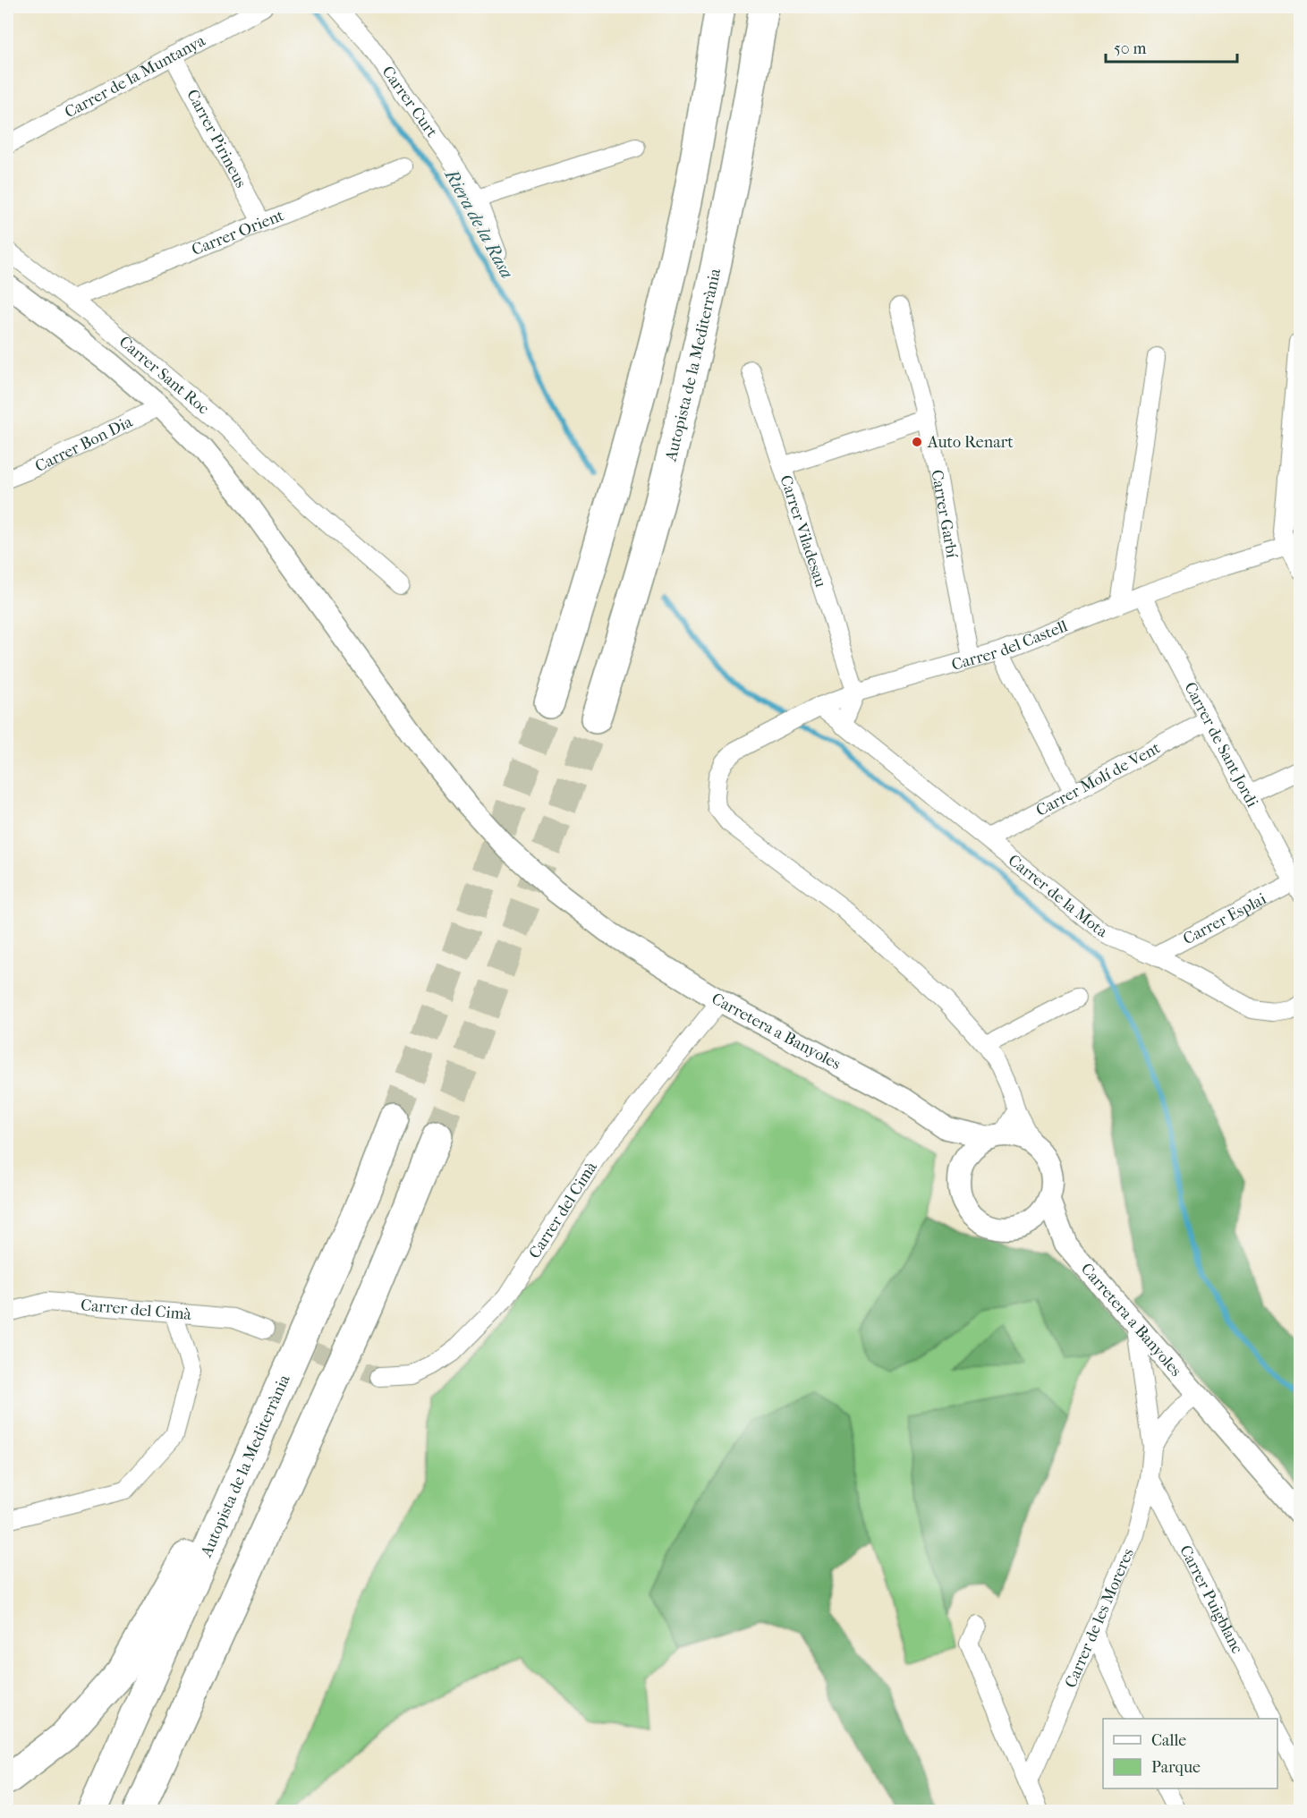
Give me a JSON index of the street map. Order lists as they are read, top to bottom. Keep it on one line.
{"streets":{"highway":["Autopista de la Mediterrània"],"street":["Carrer de la Muntanya","Carrer Curt","Carrer Pirineus","Carrer Orient","Carrer Sant Roc","Carrer Bon Dia","Carrer Garbí","Carrer Viladesau","Carrer del Castell","Carrer de Sant Jordi","Carrer Molí de Vent","Carrer de la Mota","Carrer Esplai","Carretera a Banyoles","Carrer del Cimà","Carrer Puigblanc","Carrer de les Moreres"]},"crossings":[["Carrer de la Muntanya","Carrer Pirineus"],["Carrer Pirineus","Carrer Orient"],["Carrer Orient","Carrer Sant Roc"],["Carrer Bon Dia","Carretera a Banyoles"],["Carrer Garbí","Carrer del Castell"],["Carrer Viladesau","Carrer del Castell"],["Carrer del Castell","Carrer de Sant Jordi"],["Carrer del Castell","Carrer de la Mota"],["Carrer de Sant Jordi","Carrer Molí de Vent"],["Carrer de Sant Jordi","Carrer Esplai"],["Carrer Molí de Vent","Carrer de la Mota"],["Carrer de la Mota","Carrer Esplai"],["Carretera a Banyoles","Carrer del Cimà"],["Carretera a Banyoles","Carrer de les Moreres"],["Carrer Puigblanc","Carrer de les Moreres"]],"water":["Riera de la Rasa"],"places":["Auto Renart"],"legend":["Calle","Parque"],"scale_bar":"50 m"}
